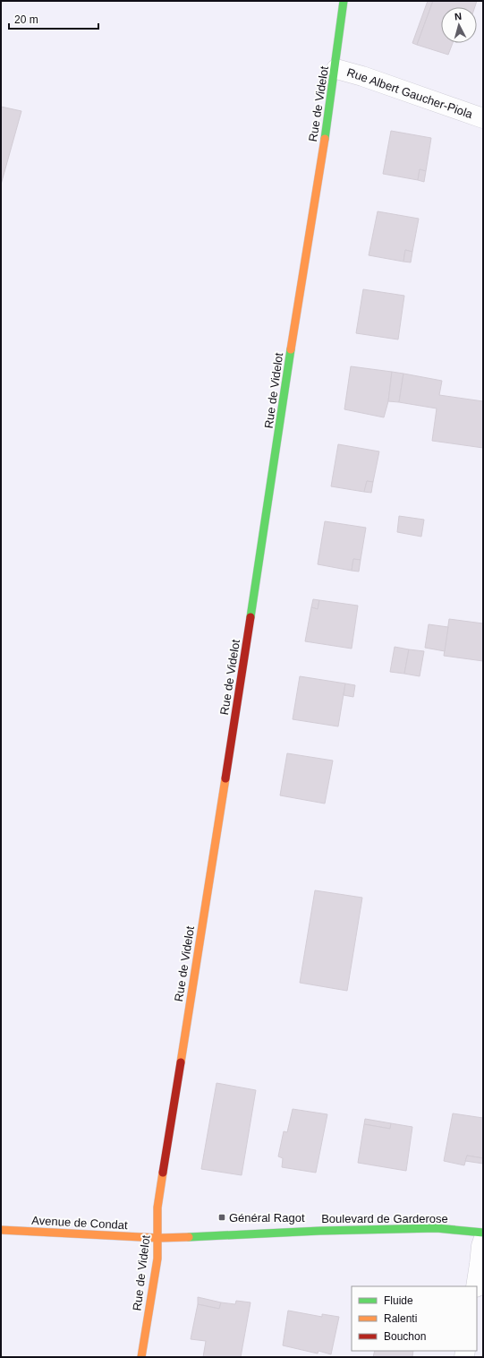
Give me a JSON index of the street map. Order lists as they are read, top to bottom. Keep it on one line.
{"streets":{"street":["Rue Albert Gaucher-Piola","Rue de Videlot","Boulevard de Garderose","Avenue de Condat"]},"crossings":[["Rue Albert Gaucher-Piola","Rue de Videlot"],["Rue de Videlot","Boulevard de Garderose"],["Rue de Videlot","Avenue de Condat"],["Boulevard de Garderose","Avenue de Condat"]],"places":{"transit":["Général Ragot"]},"legend":["Fluide","Ralenti","Bouchon"],"scale_bar":"20 m","north":"top"}
